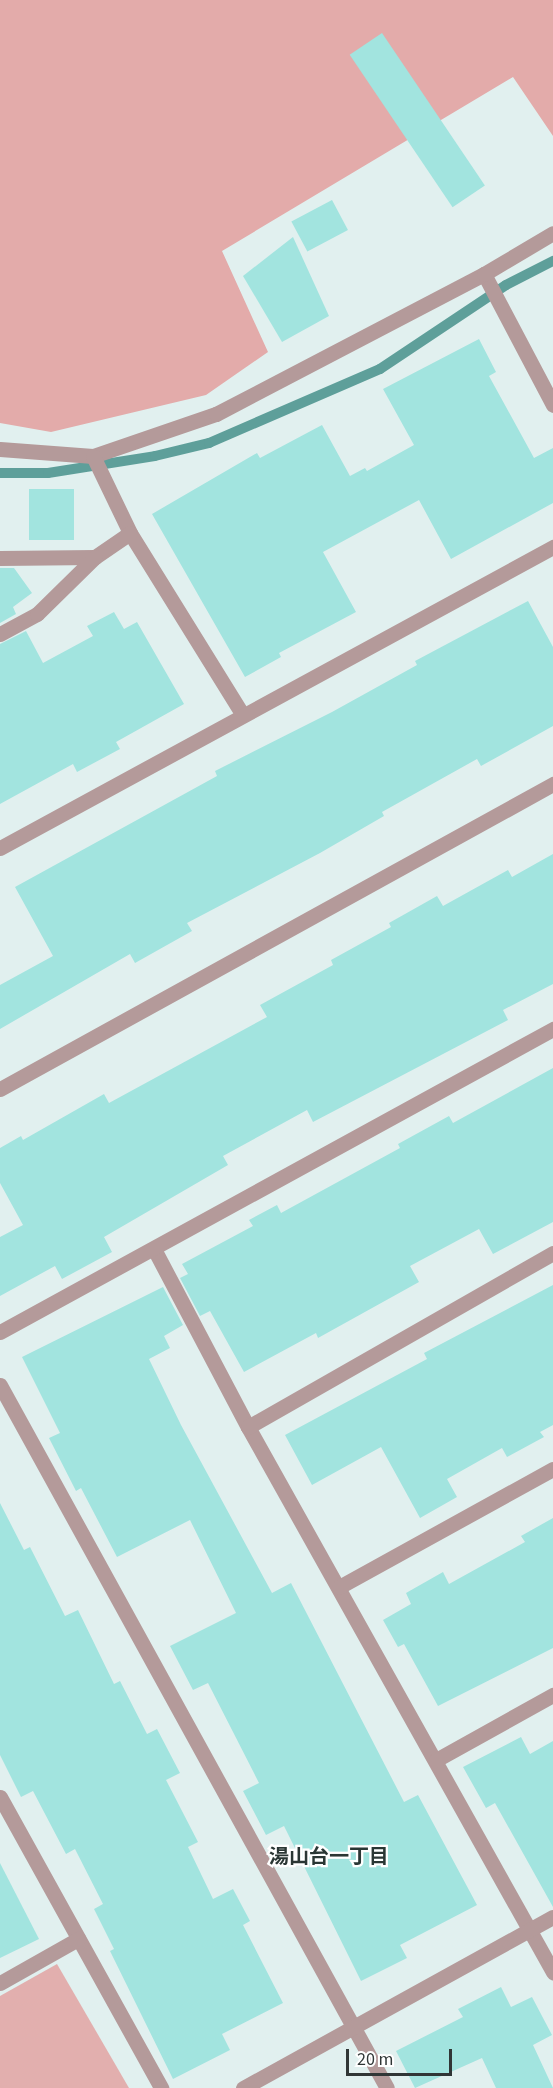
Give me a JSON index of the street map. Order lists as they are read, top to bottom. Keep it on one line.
{"districts":["湯山台一丁目"],"scale_bar":"20 m"}
